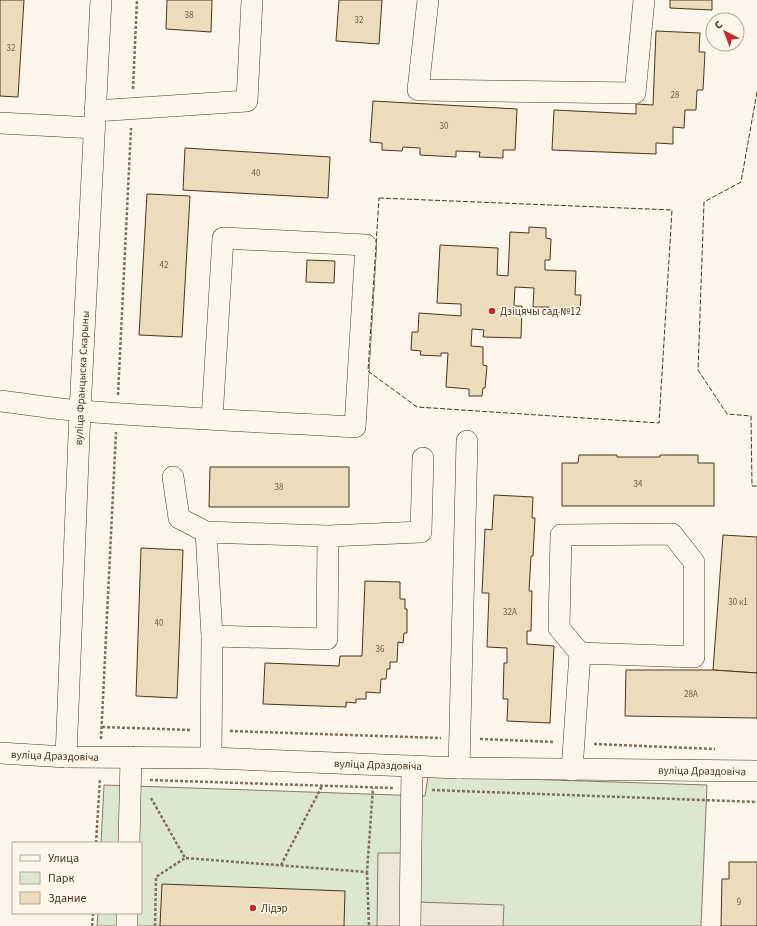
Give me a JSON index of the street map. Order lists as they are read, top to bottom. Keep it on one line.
{"streets":{"street":["вуліца Францыска Скарыны","вуліца Драздовіча"]},"crossings":[["вуліца Францыска Скарыны","вуліца Драздовіча"]],"places":["Дзіцячы сад №12","Лідэр"],"house_numbers":["38","32","32","28","30","40","42","34","38","30 к1","32А","40","36","28А","9"],"legend":["Улица","Парк","Здание"],"north":"top left"}
